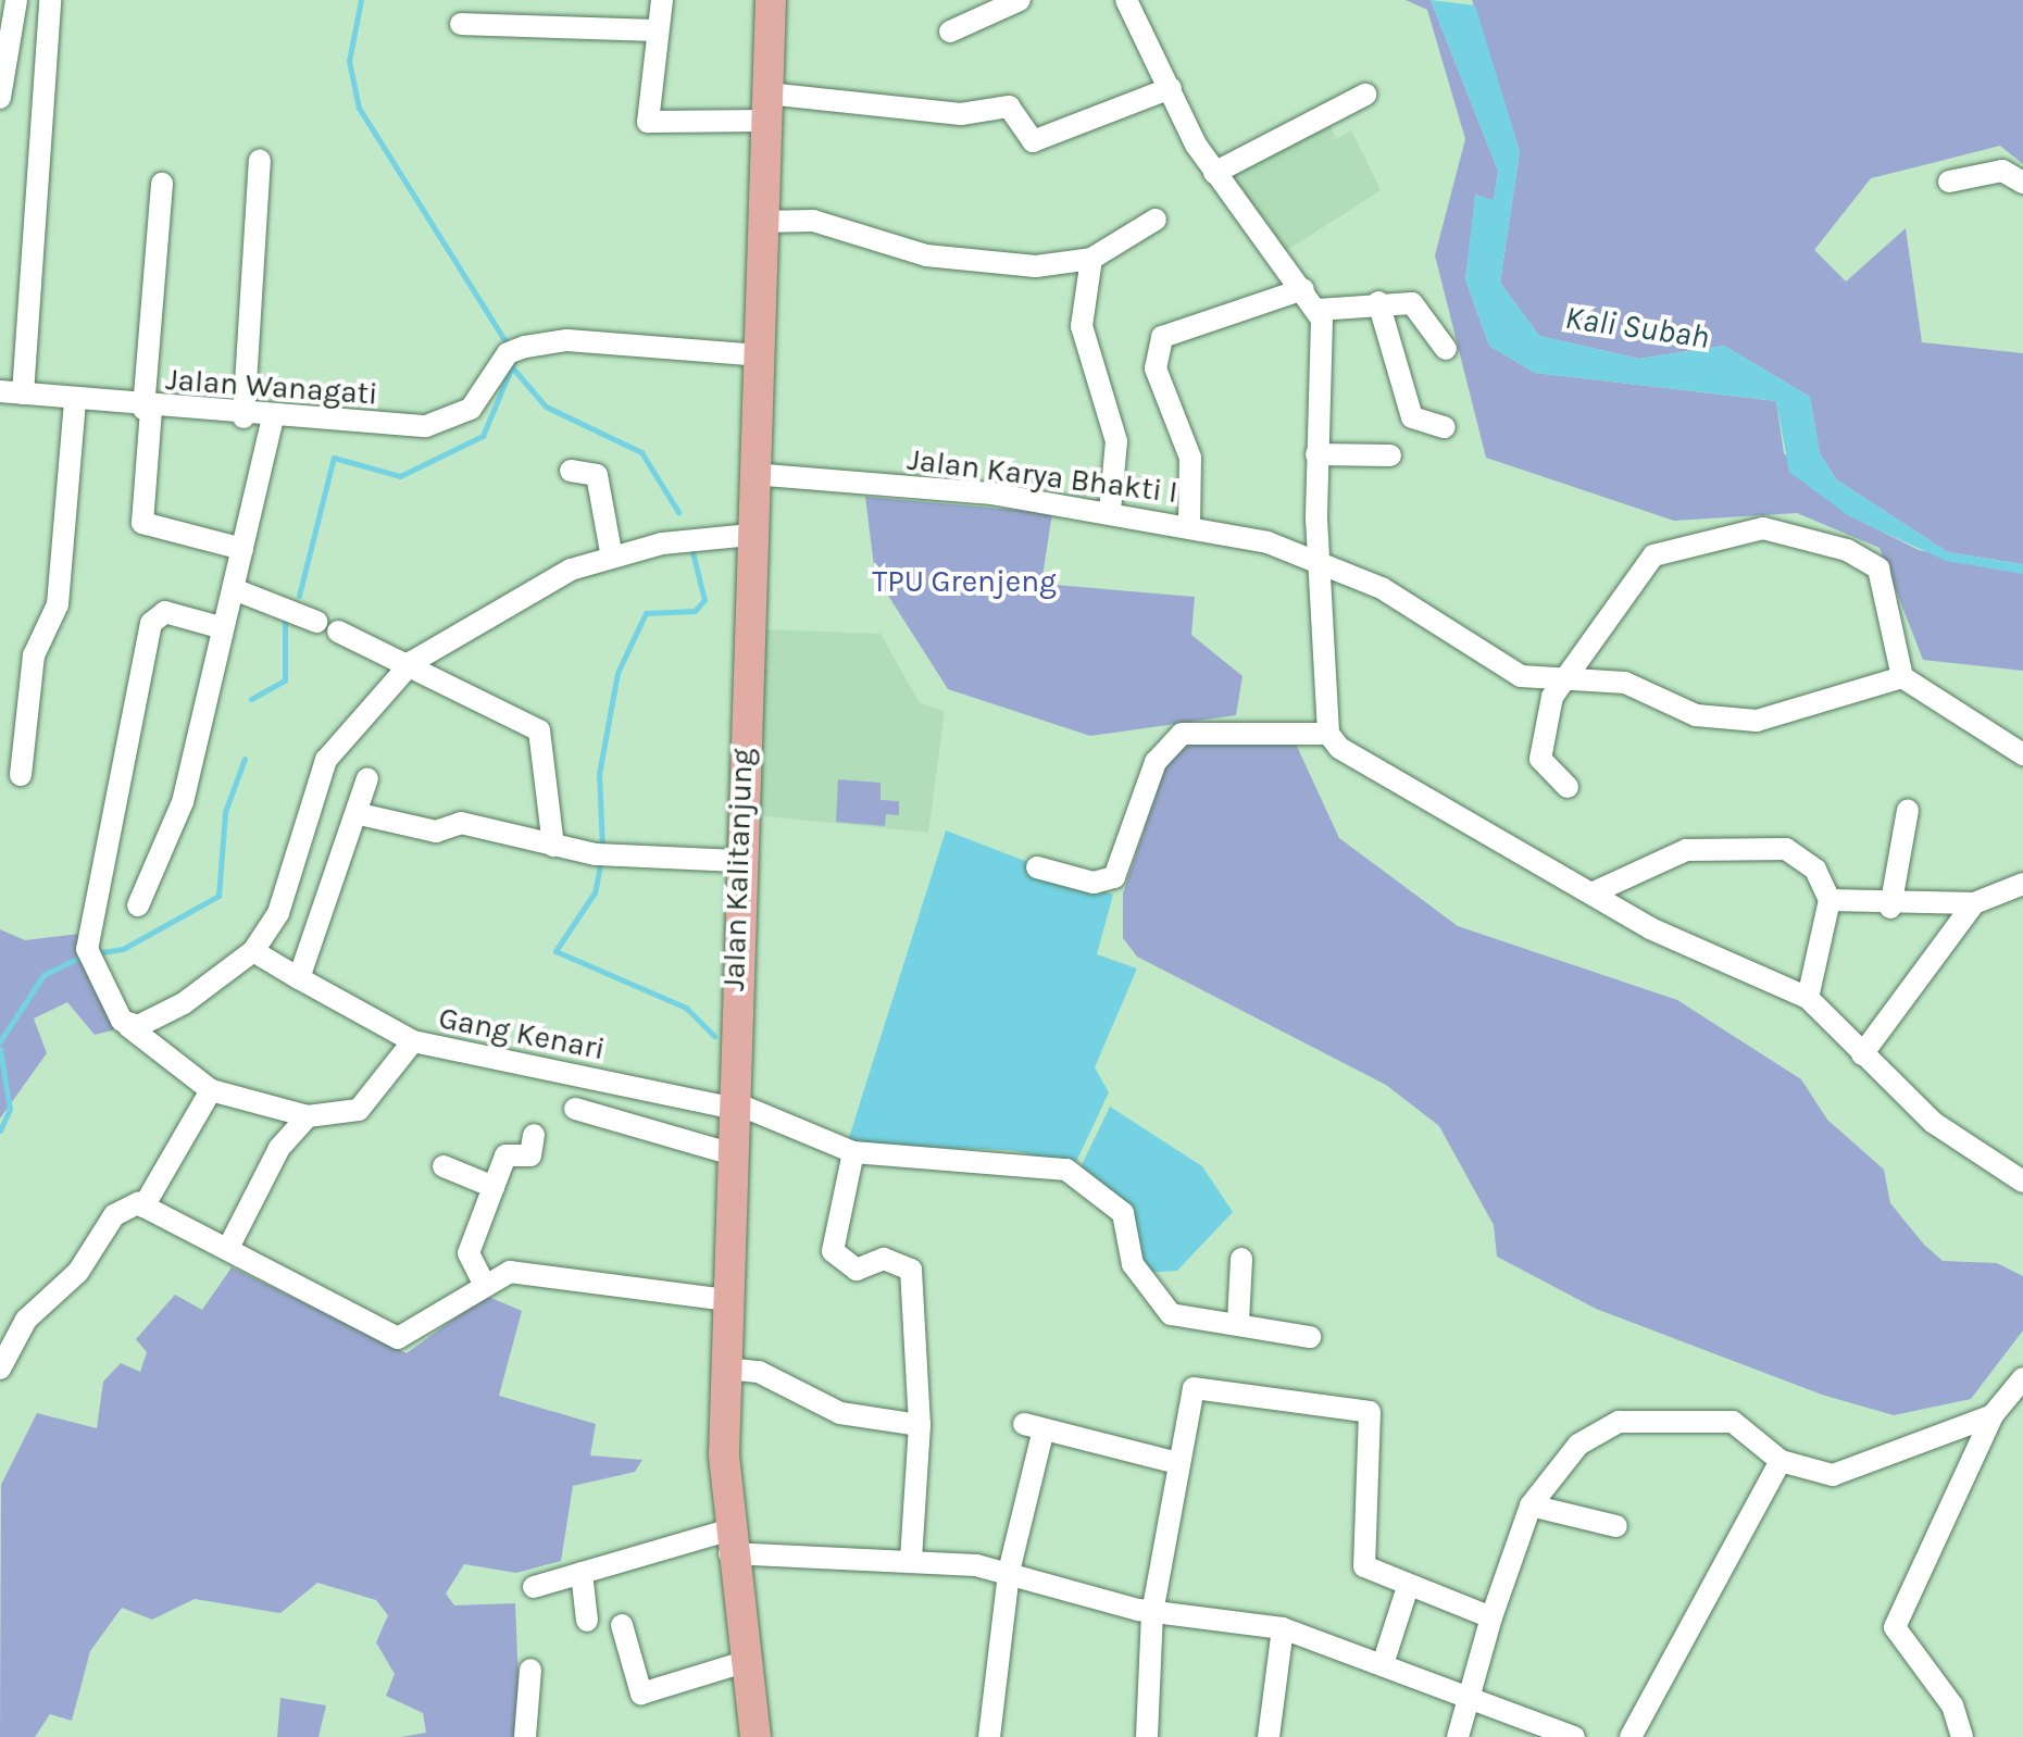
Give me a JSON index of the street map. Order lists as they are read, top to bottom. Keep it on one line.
{"streets":{"main road":["Jalan Kalitanjung"],"street":["Jalan Wanagati","Jalan Karya Bhakti I","Gang Kenari"]},"crossings":[["Jalan Wanagati","Jalan Kalitanjung"],["Jalan Karya Bhakti I","Jalan Kalitanjung"],["Jalan Kalitanjung","Gang Kenari"]],"water":["Kali Subah"],"parks":["TPU Grenjeng"]}
